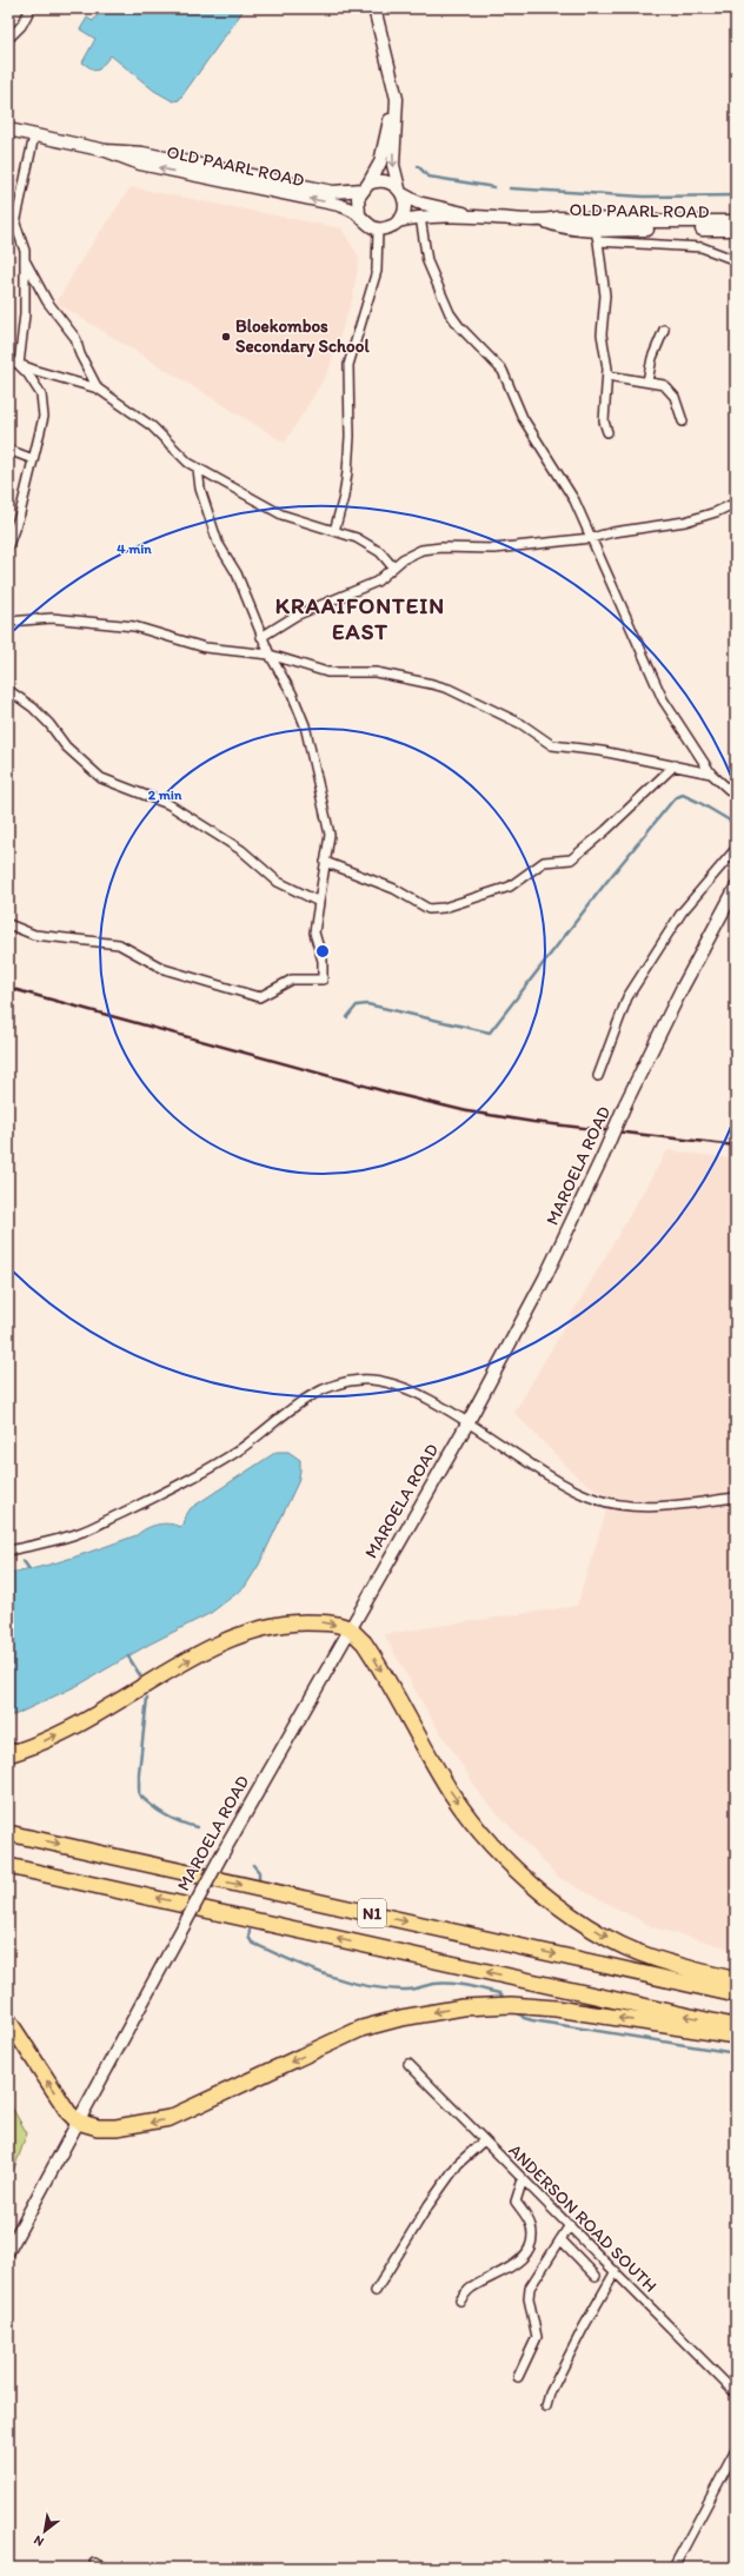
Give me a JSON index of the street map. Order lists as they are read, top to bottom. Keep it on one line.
{"streets":{"highway":["N1"],"street":["OLD PAARL ROAD","MAROELA ROAD","ANDERSON ROAD SOUTH"]},"districts":["KRAAIFONTEIN EAST"],"places":["Bloekombos Secondary School"],"north":"bottom left","rings":["4 min","2 min"]}
